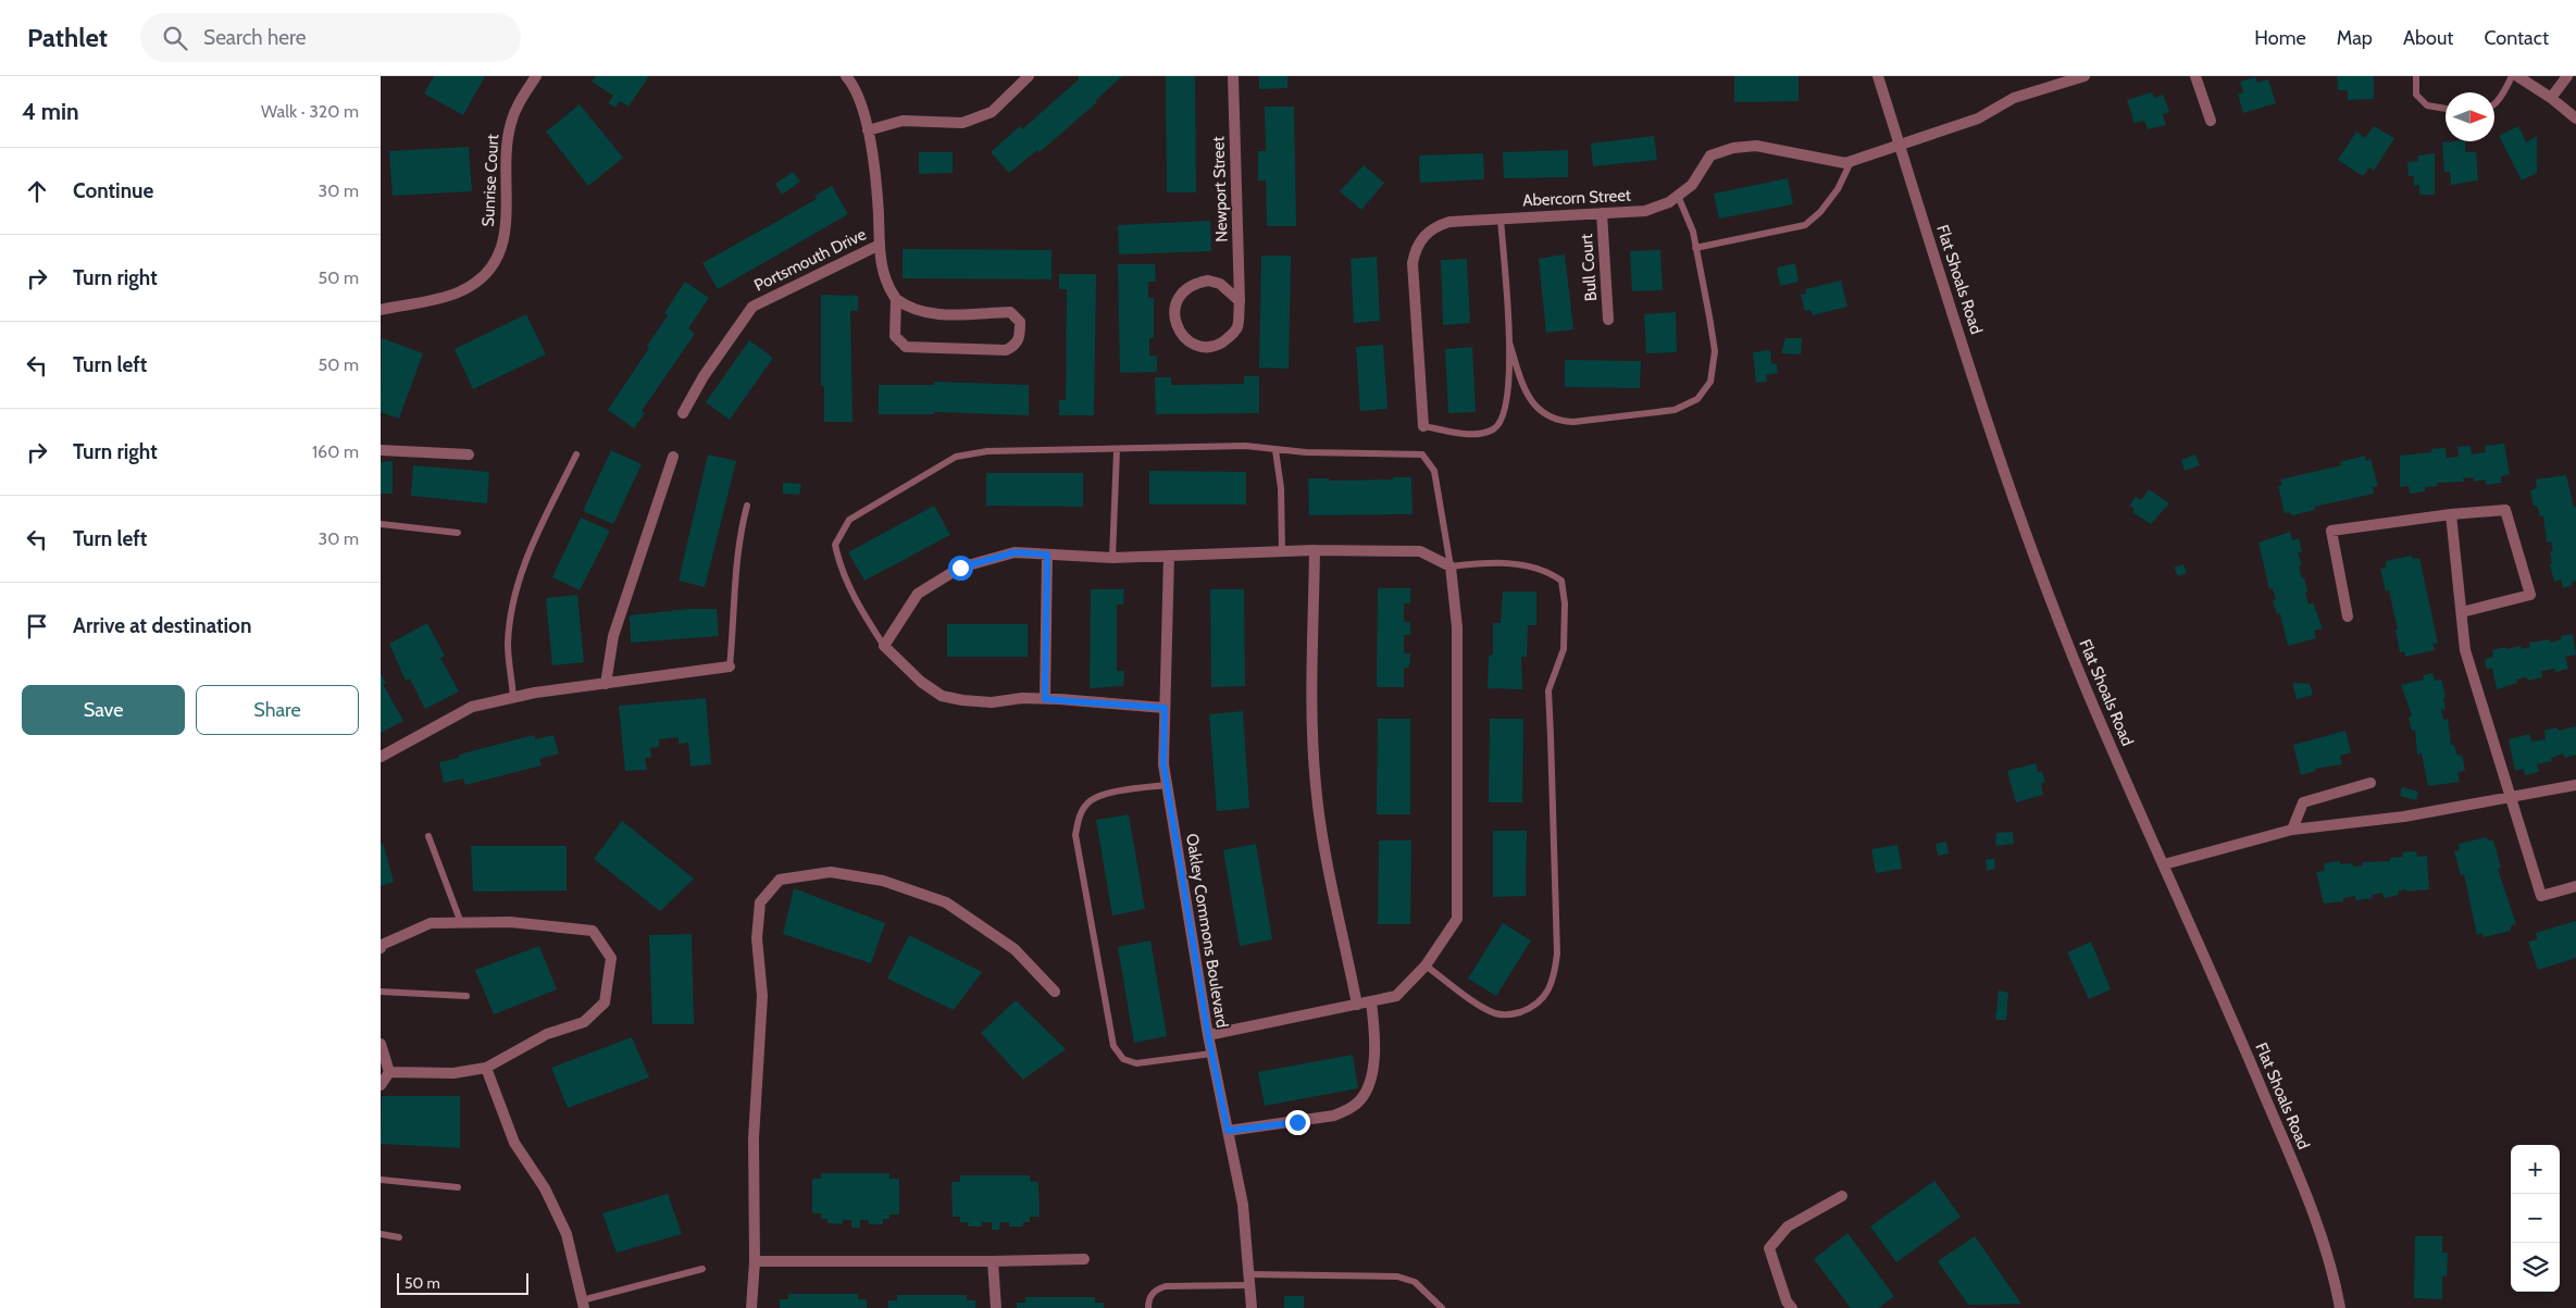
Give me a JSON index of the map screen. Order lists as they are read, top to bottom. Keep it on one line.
{"streets":{"street":["Sunrise Court","Newport Street","Abercorn Street","Portsmouth Drive","Bull Court","Flat Shoals Road","Oakley Commons Boulevard"]},"crossings":[["Abercorn Street","Bull Court"],["Abercorn Street","Flat Shoals Road"]],"scale_bar":"50 m","north":"right","page":{"header":"Pathlet","search":"Search here","nav":["Home","Map","About","Contact"],"heading":["4 min","Walk · 320 m"],"list":[["Continue","30 m"],["Turn right","50 m"],["Turn left","50 m"],["Turn right","160 m"],["Turn left","30 m"],"Arrive at destination"],"buttons":["Save","Share"],"map_buttons":["+","−"],"scale":"50 m"}}
